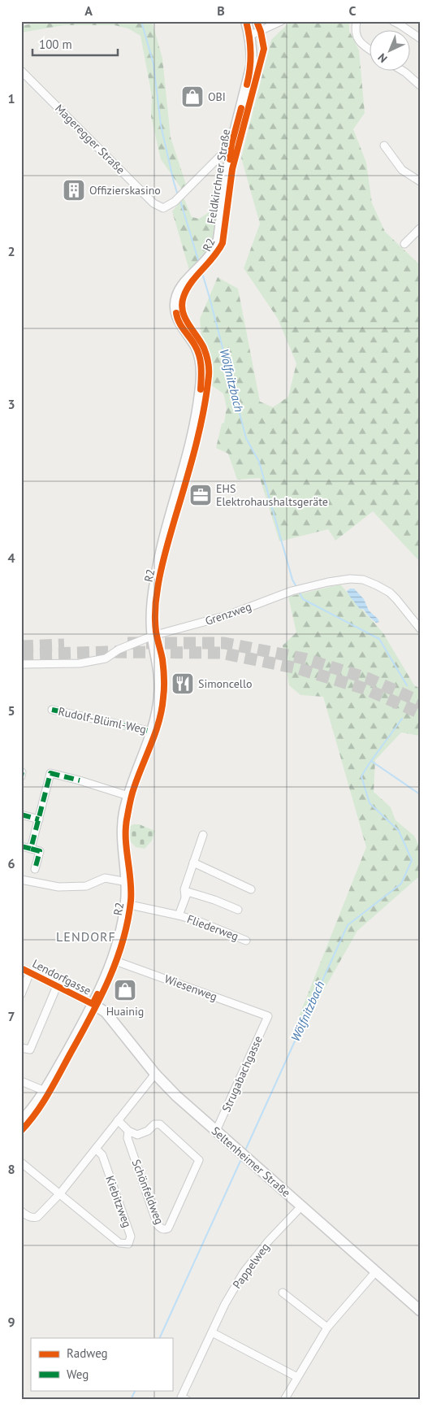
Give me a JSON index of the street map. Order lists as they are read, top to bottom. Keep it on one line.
{"streets":{"street":["Mageregger Straße","Feldkirchner Straße","Grenzweg","Rudolf-Blüml-Weg","Fliederweg","Lendorfgasse","Wiesenweg","Strugabachgasse","Seltenheimer Straße","Schönfeldweg","Kiebitzweg","Pappelweg"],"cycle path":["R2"]},"crossings":[["Mageregger Straße","Feldkirchner Straße"],["Feldkirchner Straße","Grenzweg"],["Feldkirchner Straße","Rudolf-Blüml-Weg"],["Feldkirchner Straße","Fliederweg"],["Feldkirchner Straße","Lendorfgasse"],["Feldkirchner Straße","Wiesenweg"],["Feldkirchner Straße","Seltenheimer Straße"],["Lendorfgasse","Seltenheimer Straße"],["Wiesenweg","Strugabachgasse"],["Strugabachgasse","Seltenheimer Straße"],["Seltenheimer Straße","Pappelweg"]],"districts":["LENDORF"],"water":["Wölfnitzbach"],"places":{"shop":["OBI","Huainig"],"building":["Offizierskasino"],"office":["EHS Elektrohaushaltsgeräte"],"restaurant":["Simoncello"]},"legend":["Radweg","Weg"],"scale_bar":"100 m","north":"bottom left","grid":{"columns":["A","B","C"],"rows":["1","2","3","4","5","6","7","8","9"]}}
